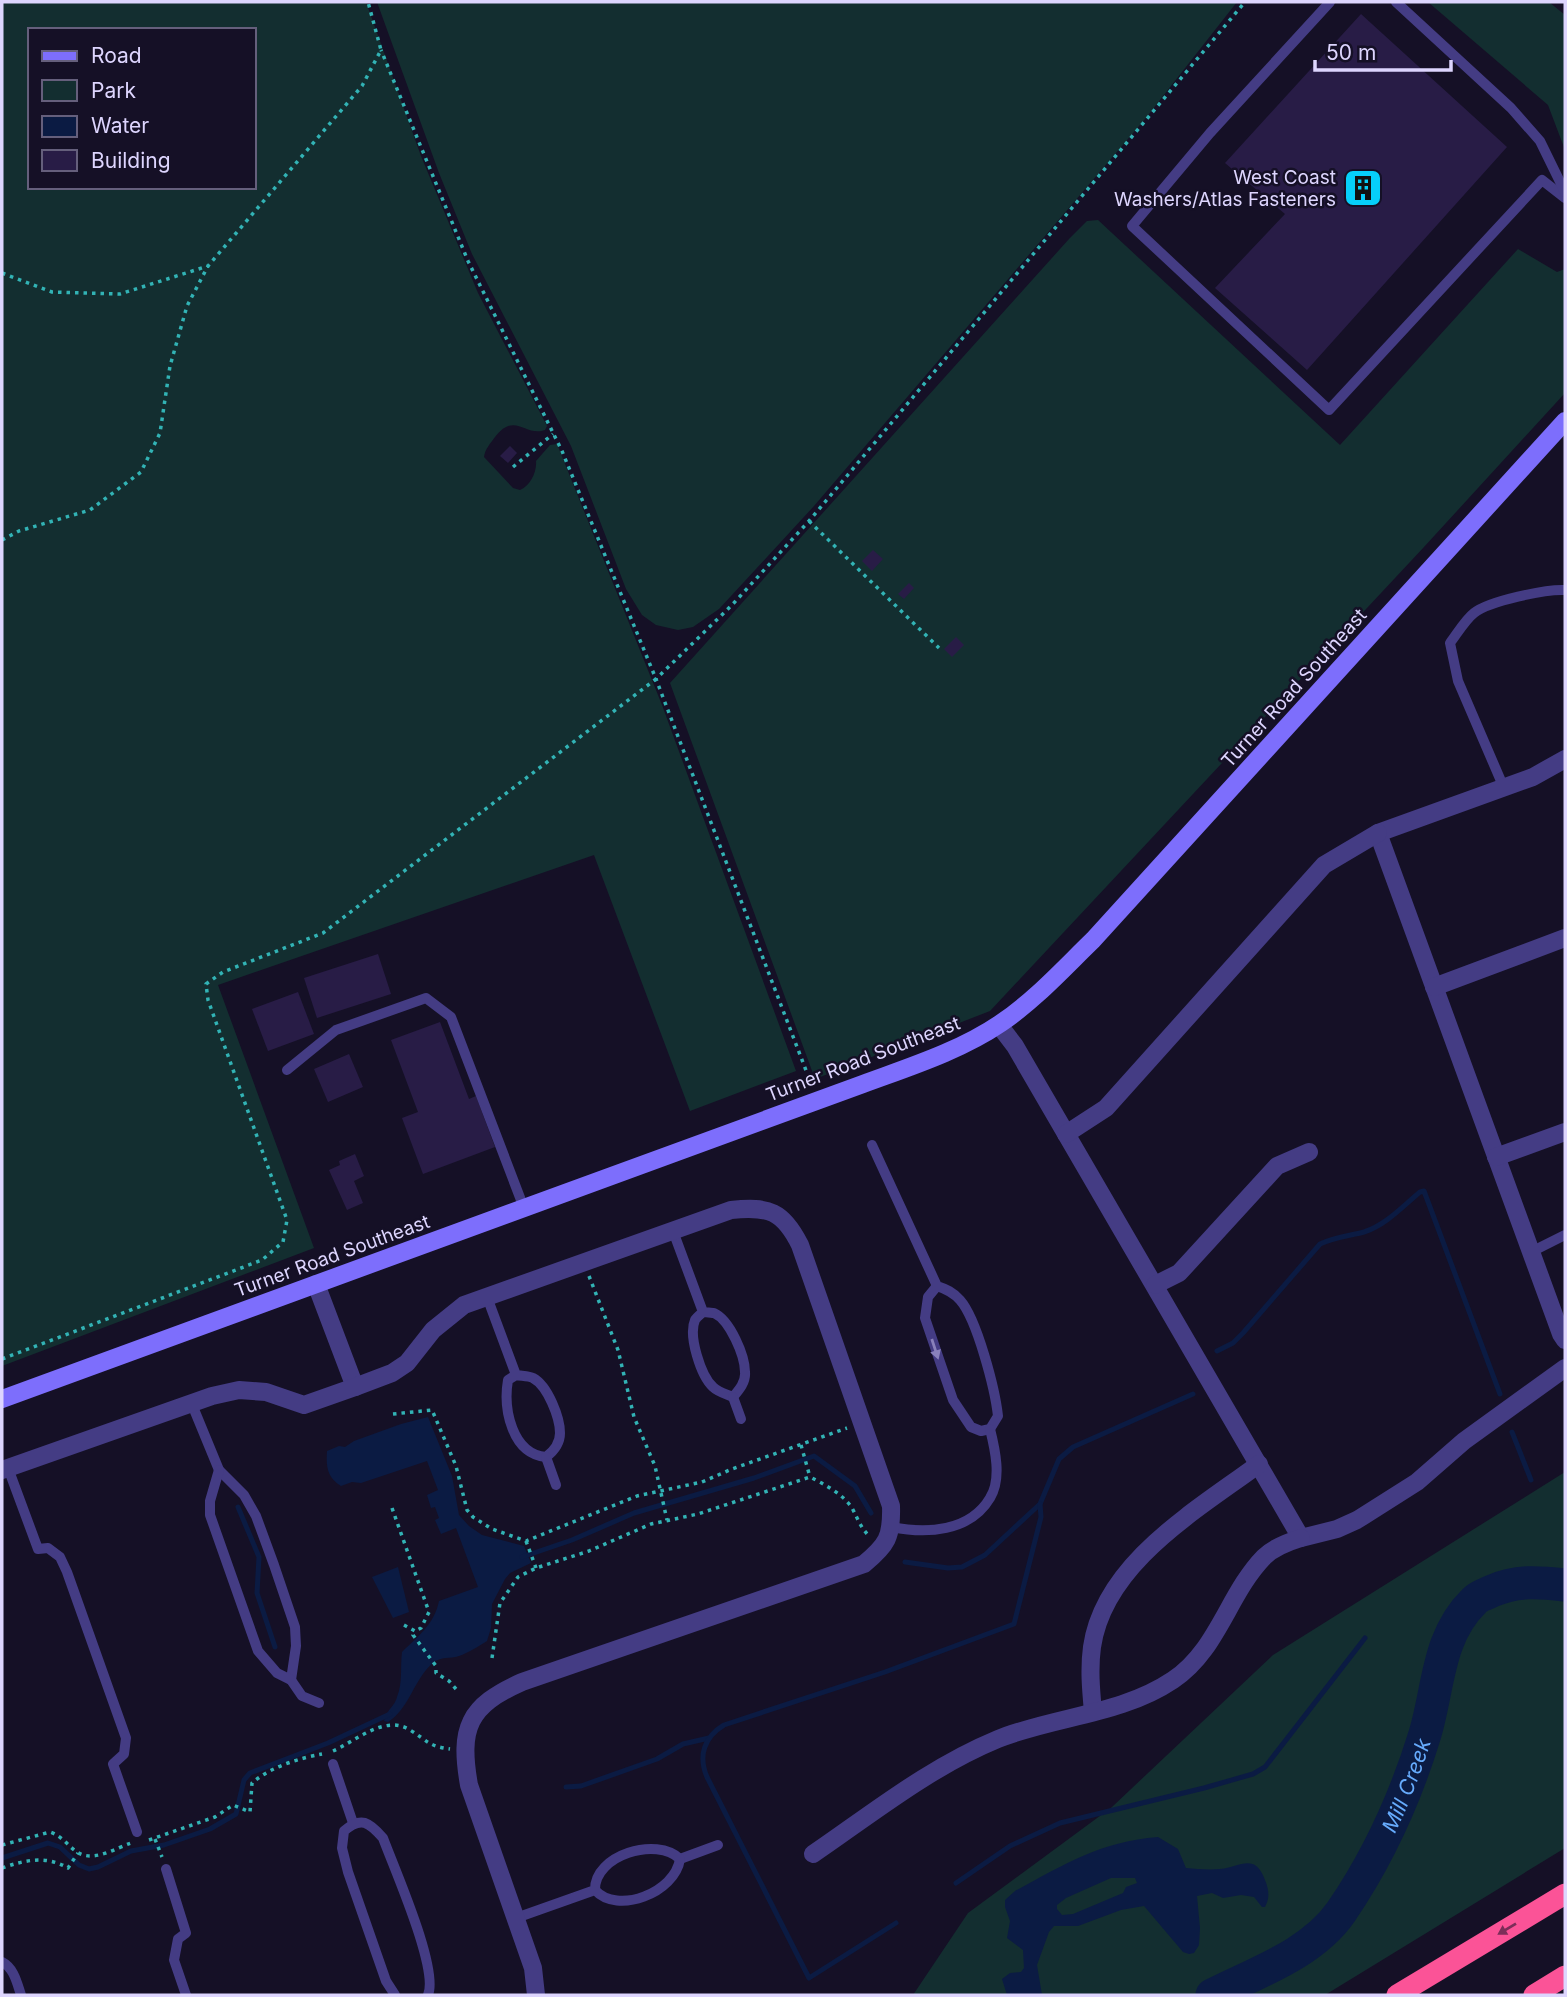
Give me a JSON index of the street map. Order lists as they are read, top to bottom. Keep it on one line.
{"streets":{"main road":["Turner Road Southeast"]},"water":["Mill Creek"],"places":{"building":["West Coast Washers/Atlas Fasteners"]},"legend":["Road","Park","Water","Building"],"scale_bar":"50 m"}
